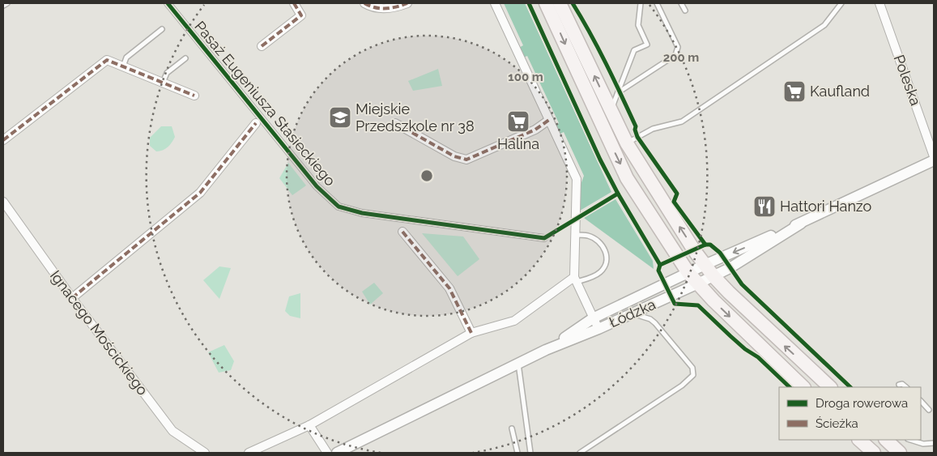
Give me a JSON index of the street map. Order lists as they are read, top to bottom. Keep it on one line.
{"streets":{"street":["Poleska","Pasaż Eugeniusza Stasieckiego","Łódzka","Ignacego Mościckiego"]},"places":{"supermarket":["Kaufland","Halina"],"school or university":["Miejskie Przedszkole nr 38"],"restaurant":["Hattori Hanzo"]},"legend":["Droga rowerowa","Ścieżka"],"rings":["200 m","100 m"]}
